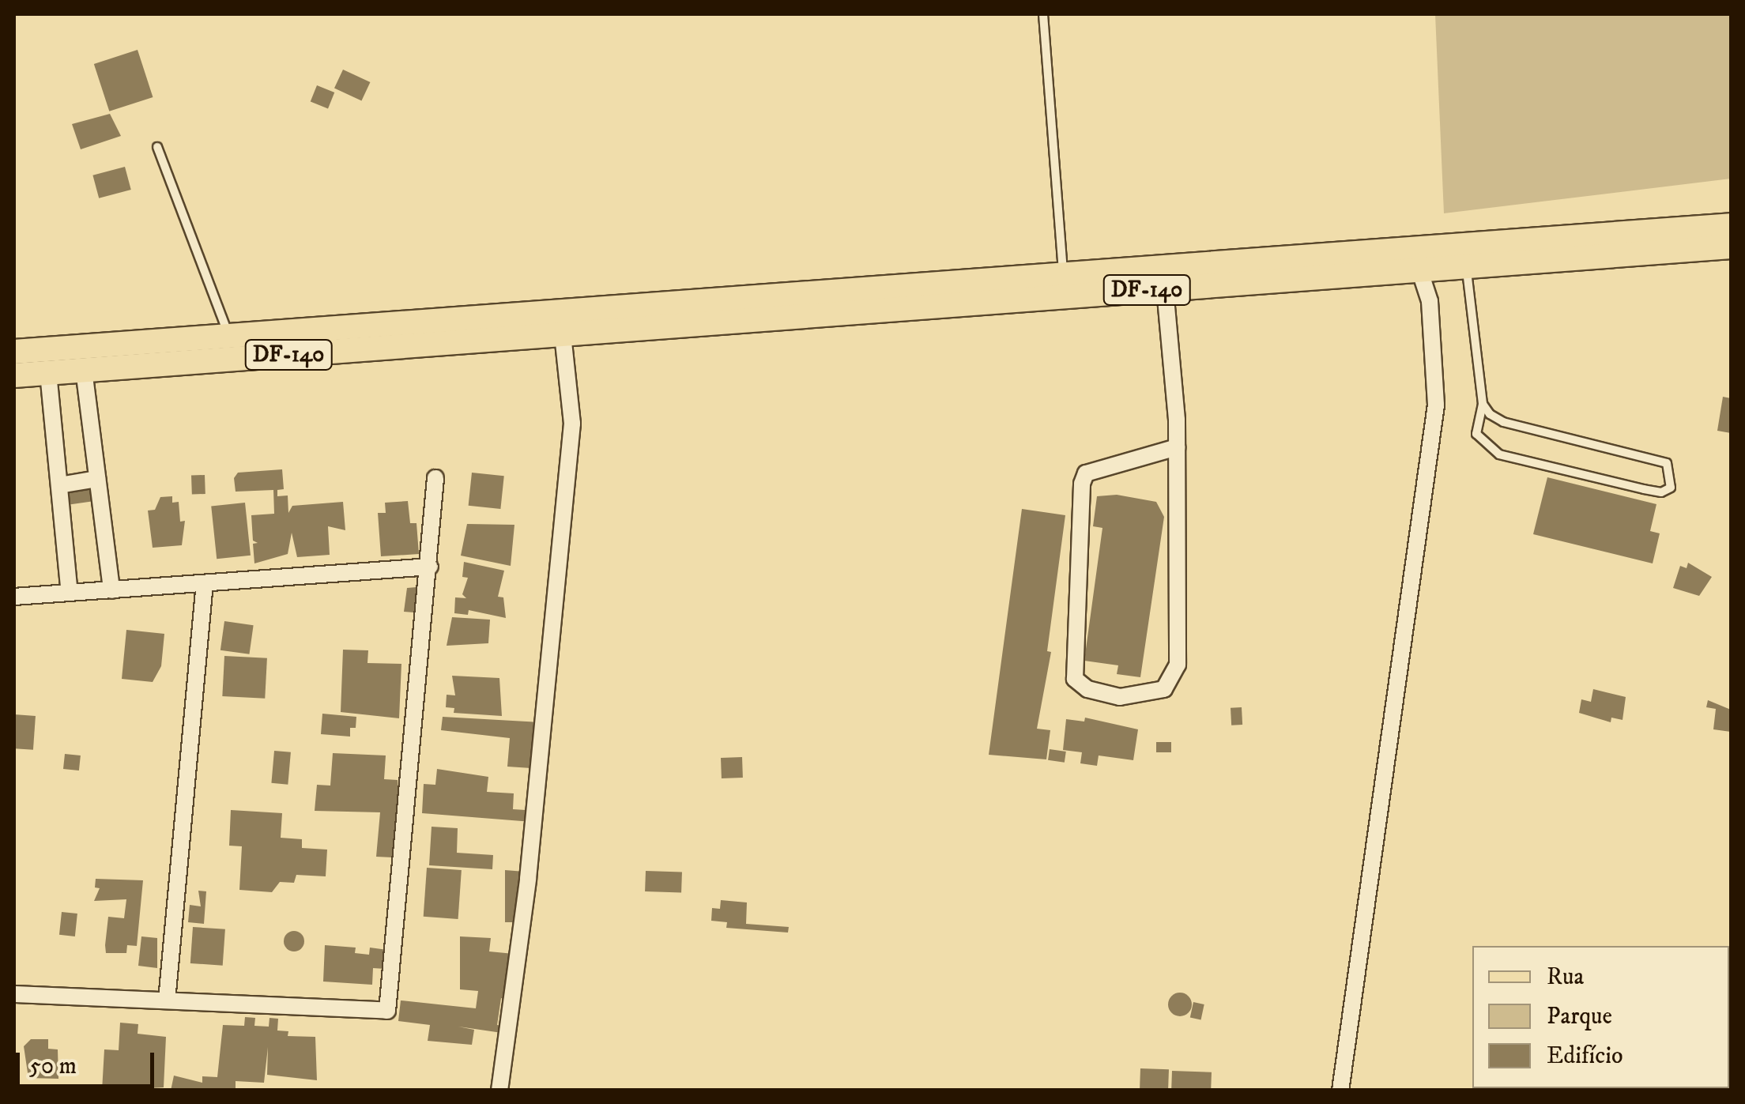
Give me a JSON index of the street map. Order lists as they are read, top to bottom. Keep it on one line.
{"streets":{"main road":["DF-140"]},"legend":["Rua","Parque","Edifício"],"scale_bar":"50 m"}
